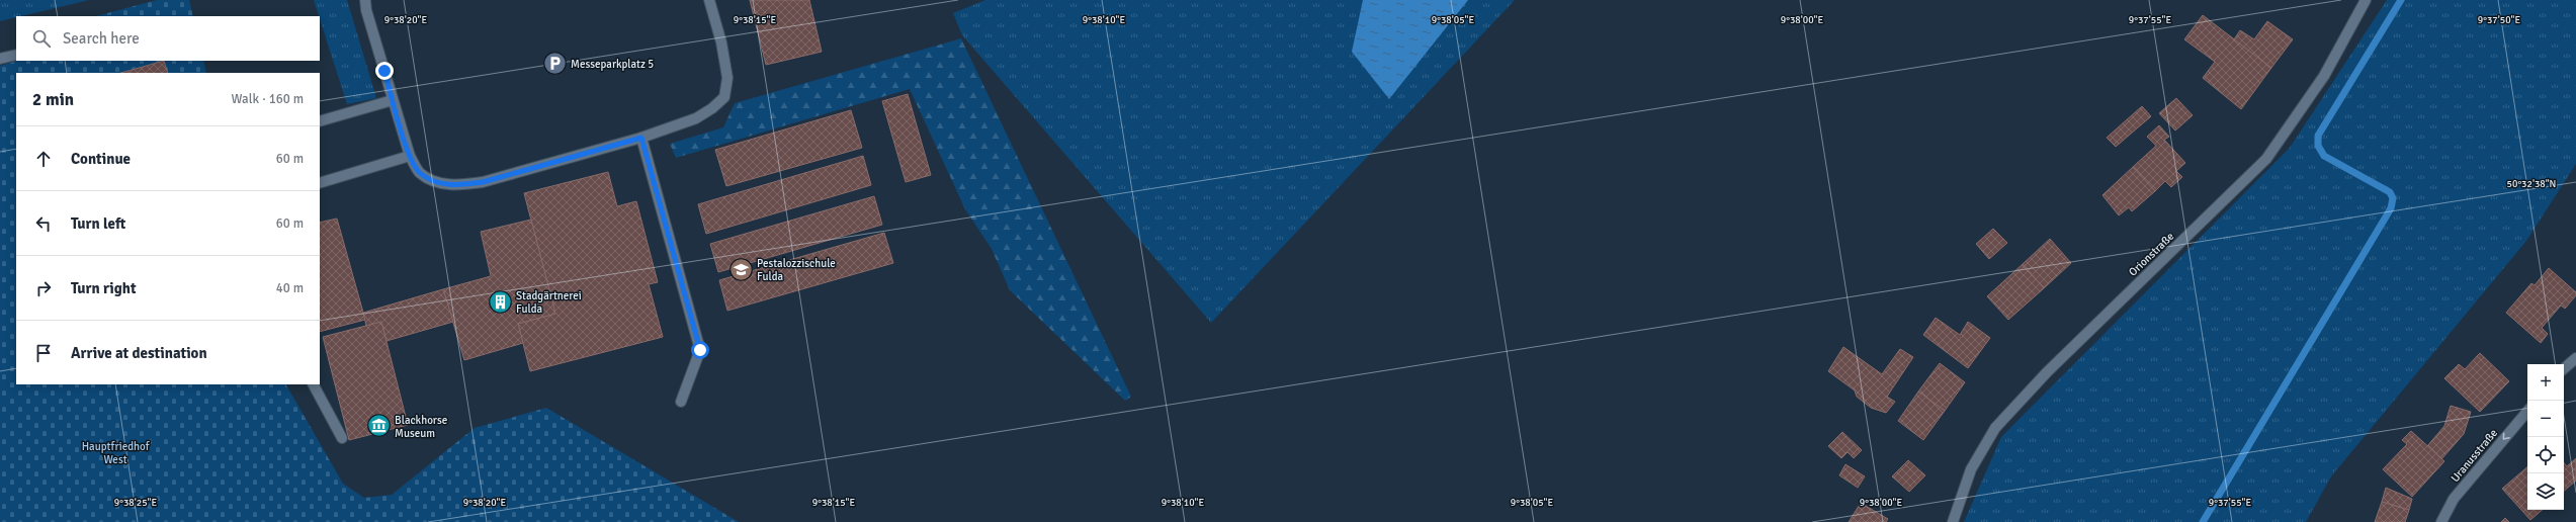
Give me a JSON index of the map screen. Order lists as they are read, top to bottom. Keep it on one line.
{"streets":{"street":["Orionstraße","Uranusstraße"]},"one_way":["Uranusstraße"],"parks":["Hauptfriedhof West"],"places":{"parking":["Messeparkplatz 5"],"school or university":["Pestalozzischule Fulda"],"building":["Stadgärtnerei Fulda"],"museum":["Blackhorse Museum"]},"page":{"search":"Search here","heading":["2 min","Walk · 160 m"],"list":[["Continue","60 m"],["Turn left","60 m"],["Turn right","40 m"],"Arrive at destination"],"map_buttons":["+","−"]},"coordinates":["9°38'20\"E","9°38'15\"E","9°38'10\"E","9°38'05\"E","9°38'00\"E","9°37'55\"E","9°37'50\"E","50°32'38\"N","9°38'25\"E"]}
